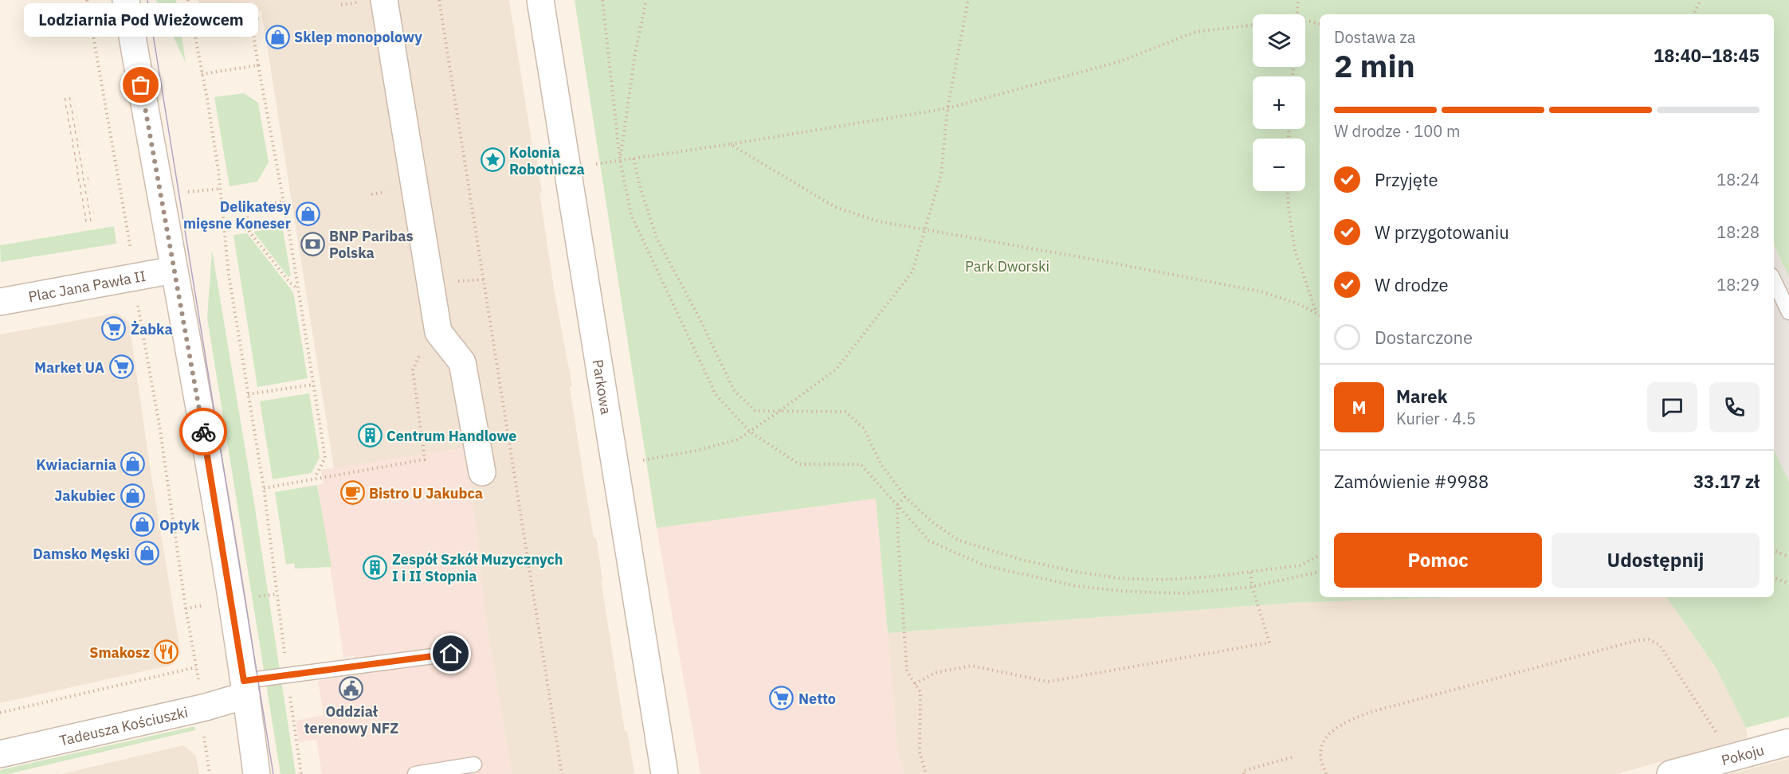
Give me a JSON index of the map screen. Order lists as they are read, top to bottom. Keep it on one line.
{"streets":{"street":["Plac Jana Pawła II","Parkowa","Tadeusza Kościuszki","Pokoju"]},"parks":["Park Dworski"],"places":{"shop":["Sklep monopolowy","Delikatesy mięsne Koneser","Kwiaciarnia","Jakubiec","Optyk","Damsko Męski"],"other":["Lodziarnia Pod Wieżowcem"],"place":["Kolonia Robotnicza"],"bank":["BNP Paribas Polska"],"supermarket":["Żabka","Market UA","Netto"],"building":["Centrum Handlowe","Zespół Szkół Muzycznych I i II Stopnia"],"cafe":["Bistro U Jakubca"],"restaurant":["Smakosz"],"public building":["Oddział terenowy NFZ"]},"page":{"bubble":"Lodziarnia Pod Wieżowcem","map_buttons":["+","−"],"heading":["2 min","Dostawa za","18:40–18:45"],"panel":["Marek","Kurier · 4.5","Zamówienie #9988","33.17 zł"],"bar":"W drodze · 100 m","list":[["Przyjęte","18:24"],["W przygotowaniu","18:28"],["W drodze","18:29"],"Dostarczone"],"round":"M","buttons":["Pomoc","Udostępnij"]}}
